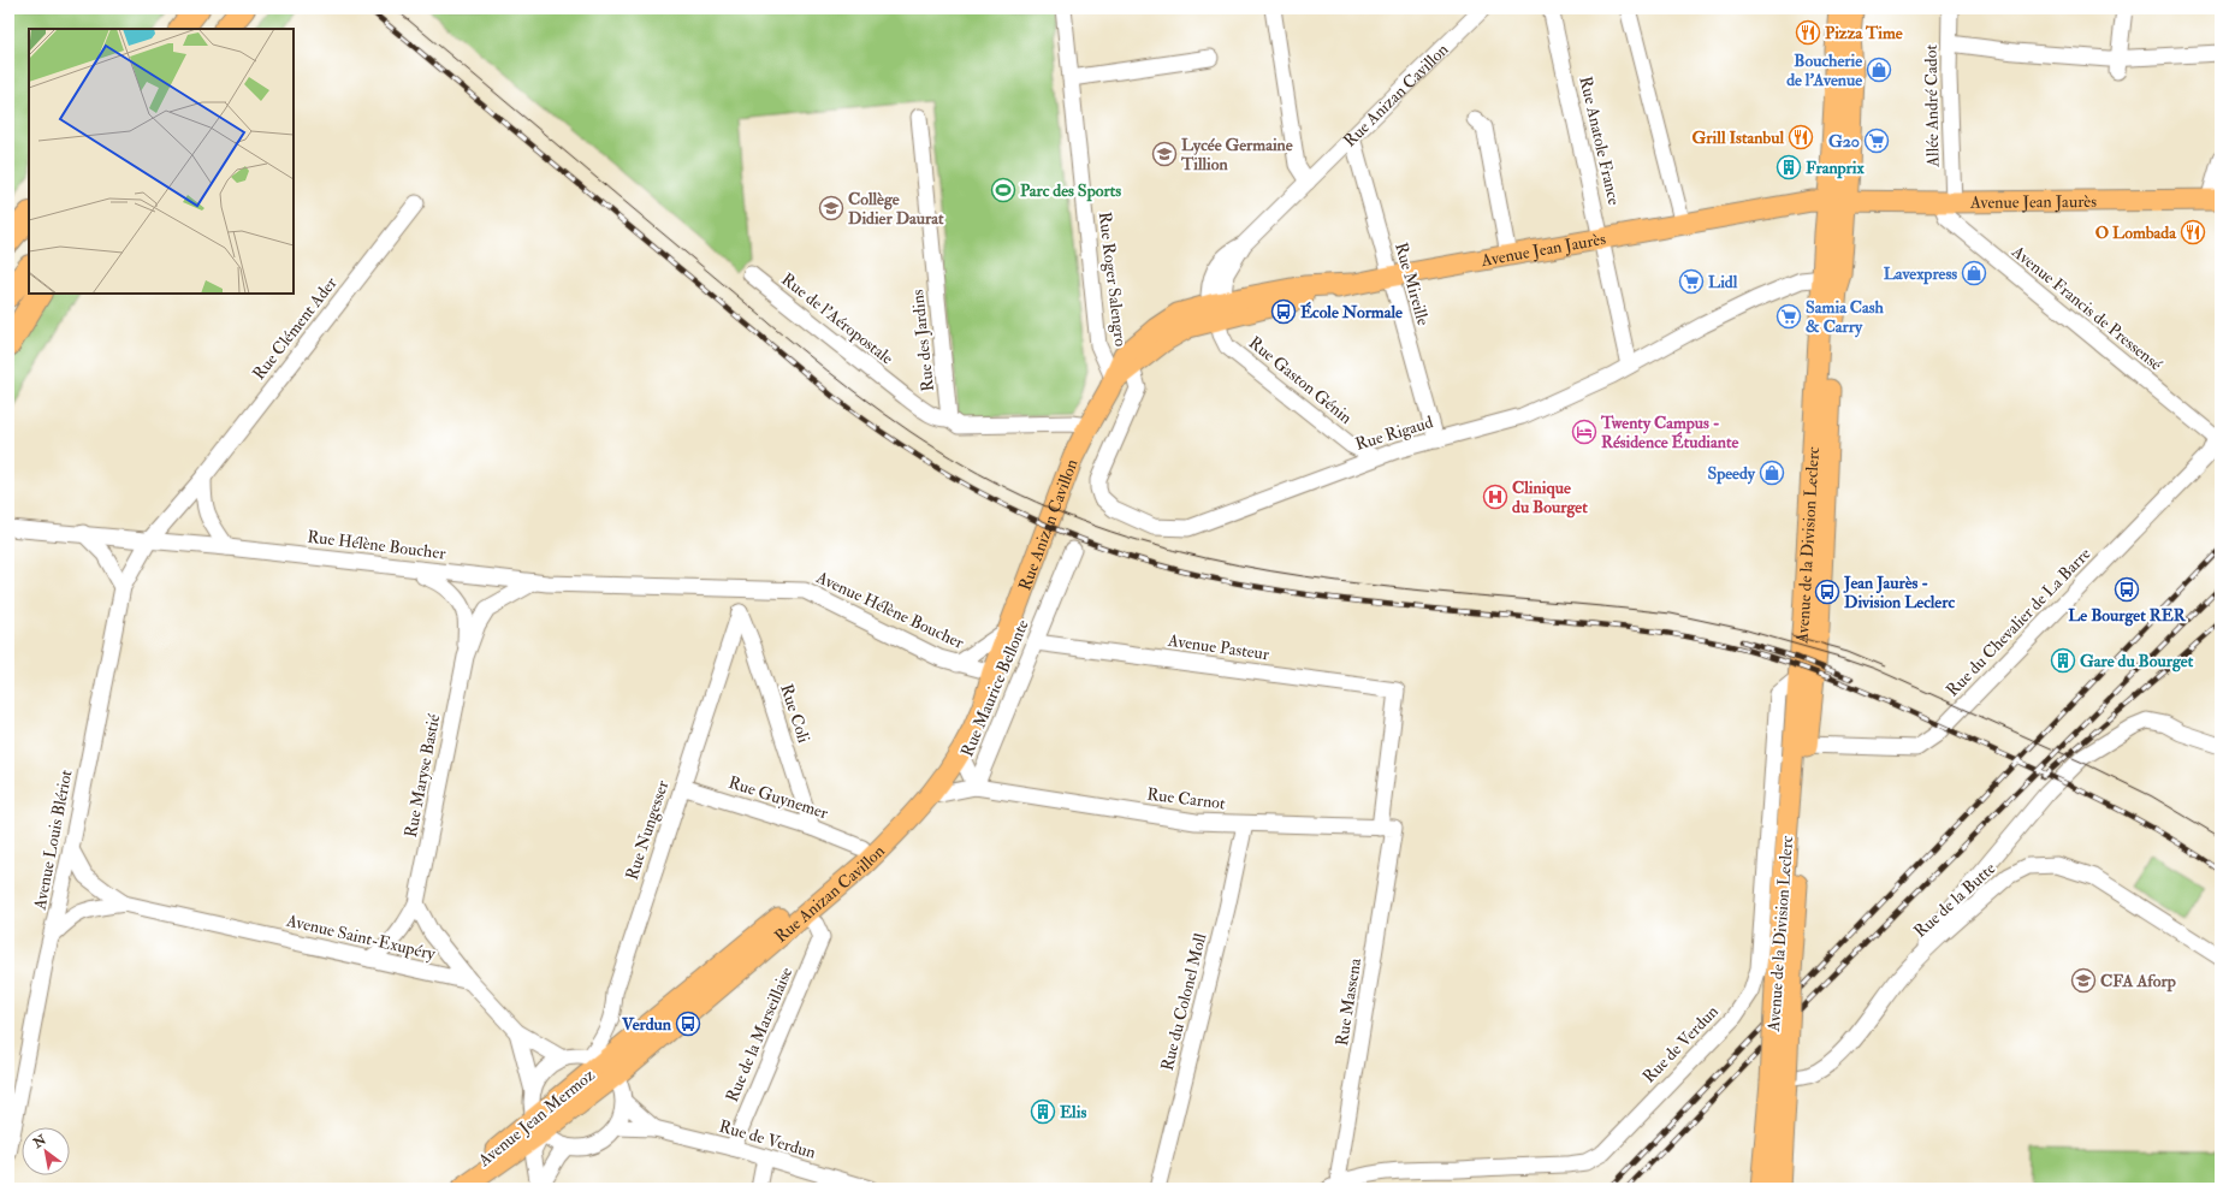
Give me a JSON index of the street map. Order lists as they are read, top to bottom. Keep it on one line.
{"streets":{"main road":["Rue Anizan Cavillon","Avenue Jean Jaurès","Avenue de la Division Leclerc","Avenue Jean Mermoz"],"street":["Allée André Cadot","Rue Anatole France","Rue Roger Salengro","Rue Mireille","Avenue Francis de Pressensé","Rue de l'Aéropostale","Rue Clément Ader","Rue des Jardins","Rue Gaston Génin","Rue Rigaud","Rue Hélène Boucher","Avenue Hélène Boucher","Rue du Chevalier de La Barre","Avenue Pasteur","Rue Maurice Bellonte","Rue Coli","Rue Maryse Bastié","Rue Guynemer","Rue Carnot","Rue Nungesser","Avenue Louis Blériot","Rue de la Butte","Avenue Saint-Exupéry","Rue du Colonel Moll","Rue Massena","Rue de la Marseillaise","Rue de Verdun"]},"crossings":[["Rue Anizan Cavillon","Avenue Jean Jaurès"],["Rue Anizan Cavillon","Rue Roger Salengro"],["Rue Anizan Cavillon","Rue Mireille"],["Rue Anizan Cavillon","Rue Gaston Génin"],["Rue Anizan Cavillon","Rue Rigaud"],["Rue Anizan Cavillon","Avenue Hélène Boucher"],["Rue Anizan Cavillon","Rue Guynemer"],["Rue Anizan Cavillon","Rue Nungesser"],["Rue Anizan Cavillon","Rue de la Marseillaise"],["Rue Anizan Cavillon","Avenue Jean Mermoz"],["Allée André Cadot","Avenue Jean Jaurès"],["Allée André Cadot","Avenue Francis de Pressensé"],["Rue Anatole France","Avenue Jean Jaurès"],["Rue Anatole France","Rue Rigaud"],["Avenue Jean Jaurès","Rue Mireille"],["Avenue Jean Jaurès","Avenue Francis de Pressensé"],["Avenue Jean Jaurès","Rue Gaston Génin"],["Avenue Jean Jaurès","Avenue de la Division Leclerc"],["Rue Mireille","Rue Rigaud"],["Avenue Francis de Pressensé","Rue du Chevalier de La Barre"],["Rue de l'Aéropostale","Rue des Jardins"],["Rue Clément Ader","Rue Hélène Boucher"],["Rue Clément Ader","Avenue Louis Blériot"],["Rue Gaston Génin","Rue Rigaud"],["Rue Rigaud","Avenue de la Division Leclerc"],["Rue Hélène Boucher","Avenue Hélène Boucher"],["Rue Hélène Boucher","Rue Maryse Bastié"],["Rue Hélène Boucher","Avenue Louis Blériot"],["Avenue de la Division Leclerc","Rue du Chevalier de La Barre"],["Avenue de la Division Leclerc","Rue de la Butte"],["Avenue de la Division Leclerc","Rue de Verdun"],["Avenue Pasteur","Rue Maurice Bellonte"],["Avenue Pasteur","Rue Massena"],["Rue Maurice Bellonte","Rue Carnot"],["Rue Coli","Rue Guynemer"],["Rue Coli","Rue Nungesser"],["Rue Maryse Bastié","Avenue Saint-Exupéry"],["Rue Guynemer","Rue Nungesser"],["Rue Carnot","Rue du Colonel Moll"],["Rue Carnot","Rue Massena"],["Rue Nungesser","Avenue Jean Mermoz"],["Avenue Louis Blériot","Avenue Saint-Exupéry"],["Rue Massena","Rue de Verdun"],["Rue de la Marseillaise","Rue de Verdun"]],"places":{"restaurant":["Pizza Time","Grill Istanbul","O Lombada"],"shop":["Boucherie de l'Avenue","Lavexpress","Speedy"],"supermarket":["G20","Lidl","Samia Cash & Carry"],"school or university":["Lycée Germaine Tillion","Collège Didier Daurat","CFA Aforp"],"building":["Franprix","Gare du Bourget","Elis"],"sports":["Parc des Sports"],"bus stop":["École Normale","Le Bourget RER","Jean Jaurès - Division Leclerc","Verdun"],"hotel":["Twenty Campus - Résidence Étudiante"],"hospital":["Clinique du Bourget"]},"north":"top left"}
